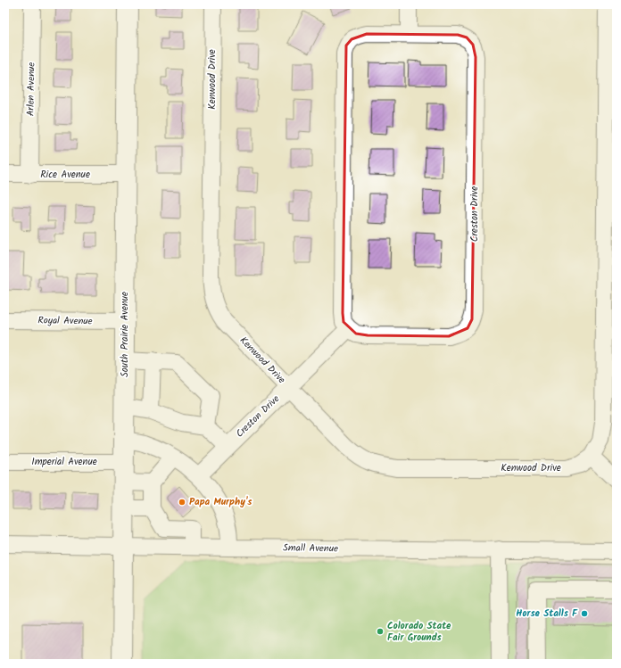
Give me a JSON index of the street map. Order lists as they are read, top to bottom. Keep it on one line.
{"streets":{"main road":["South Prairie Avenue"],"street":["Kenwood Drive","Arlen Avenue","Rice Avenue","Creston Drive","Royal Avenue","Imperial Avenue","Small Avenue"]},"crossings":[["Kenwood Drive","Creston Drive"],["Arlen Avenue","Rice Avenue"],["Rice Avenue","South Prairie Avenue"],["Royal Avenue","South Prairie Avenue"],["South Prairie Avenue","Imperial Avenue"],["South Prairie Avenue","Small Avenue"]],"places":["Papa Murphy's","Horse Stalls F","Colorado State Fair Grounds"]}
